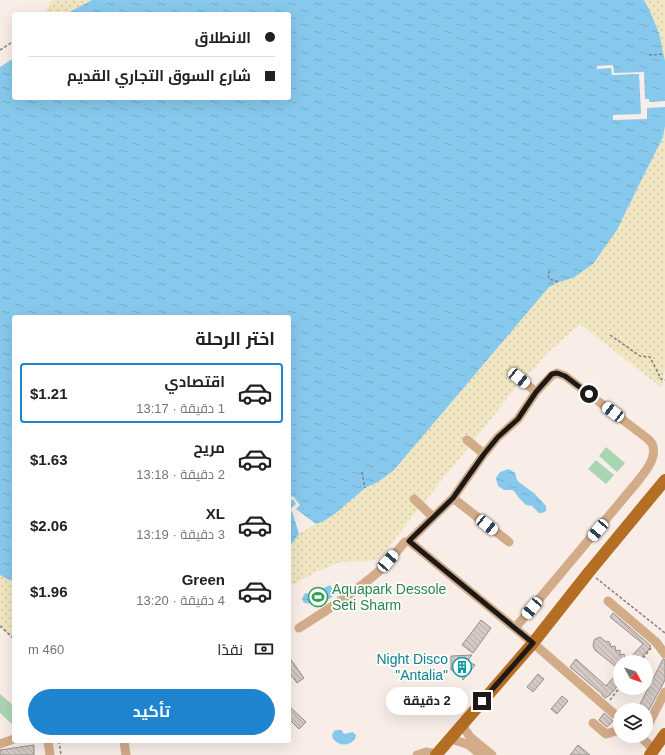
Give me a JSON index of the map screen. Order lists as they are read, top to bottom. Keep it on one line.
{"places":{"sports":["Aquapark Dessole Seti Sharm"],"building":["Night Disco \"Antalia\""]},"north":"bottom right","page":{"banner":["الانطلاق","شارع السوق التجاري القديم"],"heading":"اختر الرحلة","list":[{"name":"اقتصادي","note":"1 دقيقة · 13:17","value":"$1.21"},{"name":"مريح","note":"2 دقيقة · 13:18","value":"$1.63"},{"name":"XL","note":"3 دقيقة · 13:19","value":"$2.06"},{"name":"Green","note":"4 دقيقة · 13:20","value":"$1.96"}],"pay":["نقدًا","460 m"],"buttons":"تأكيد","bubble":"2 دقيقة"}}
